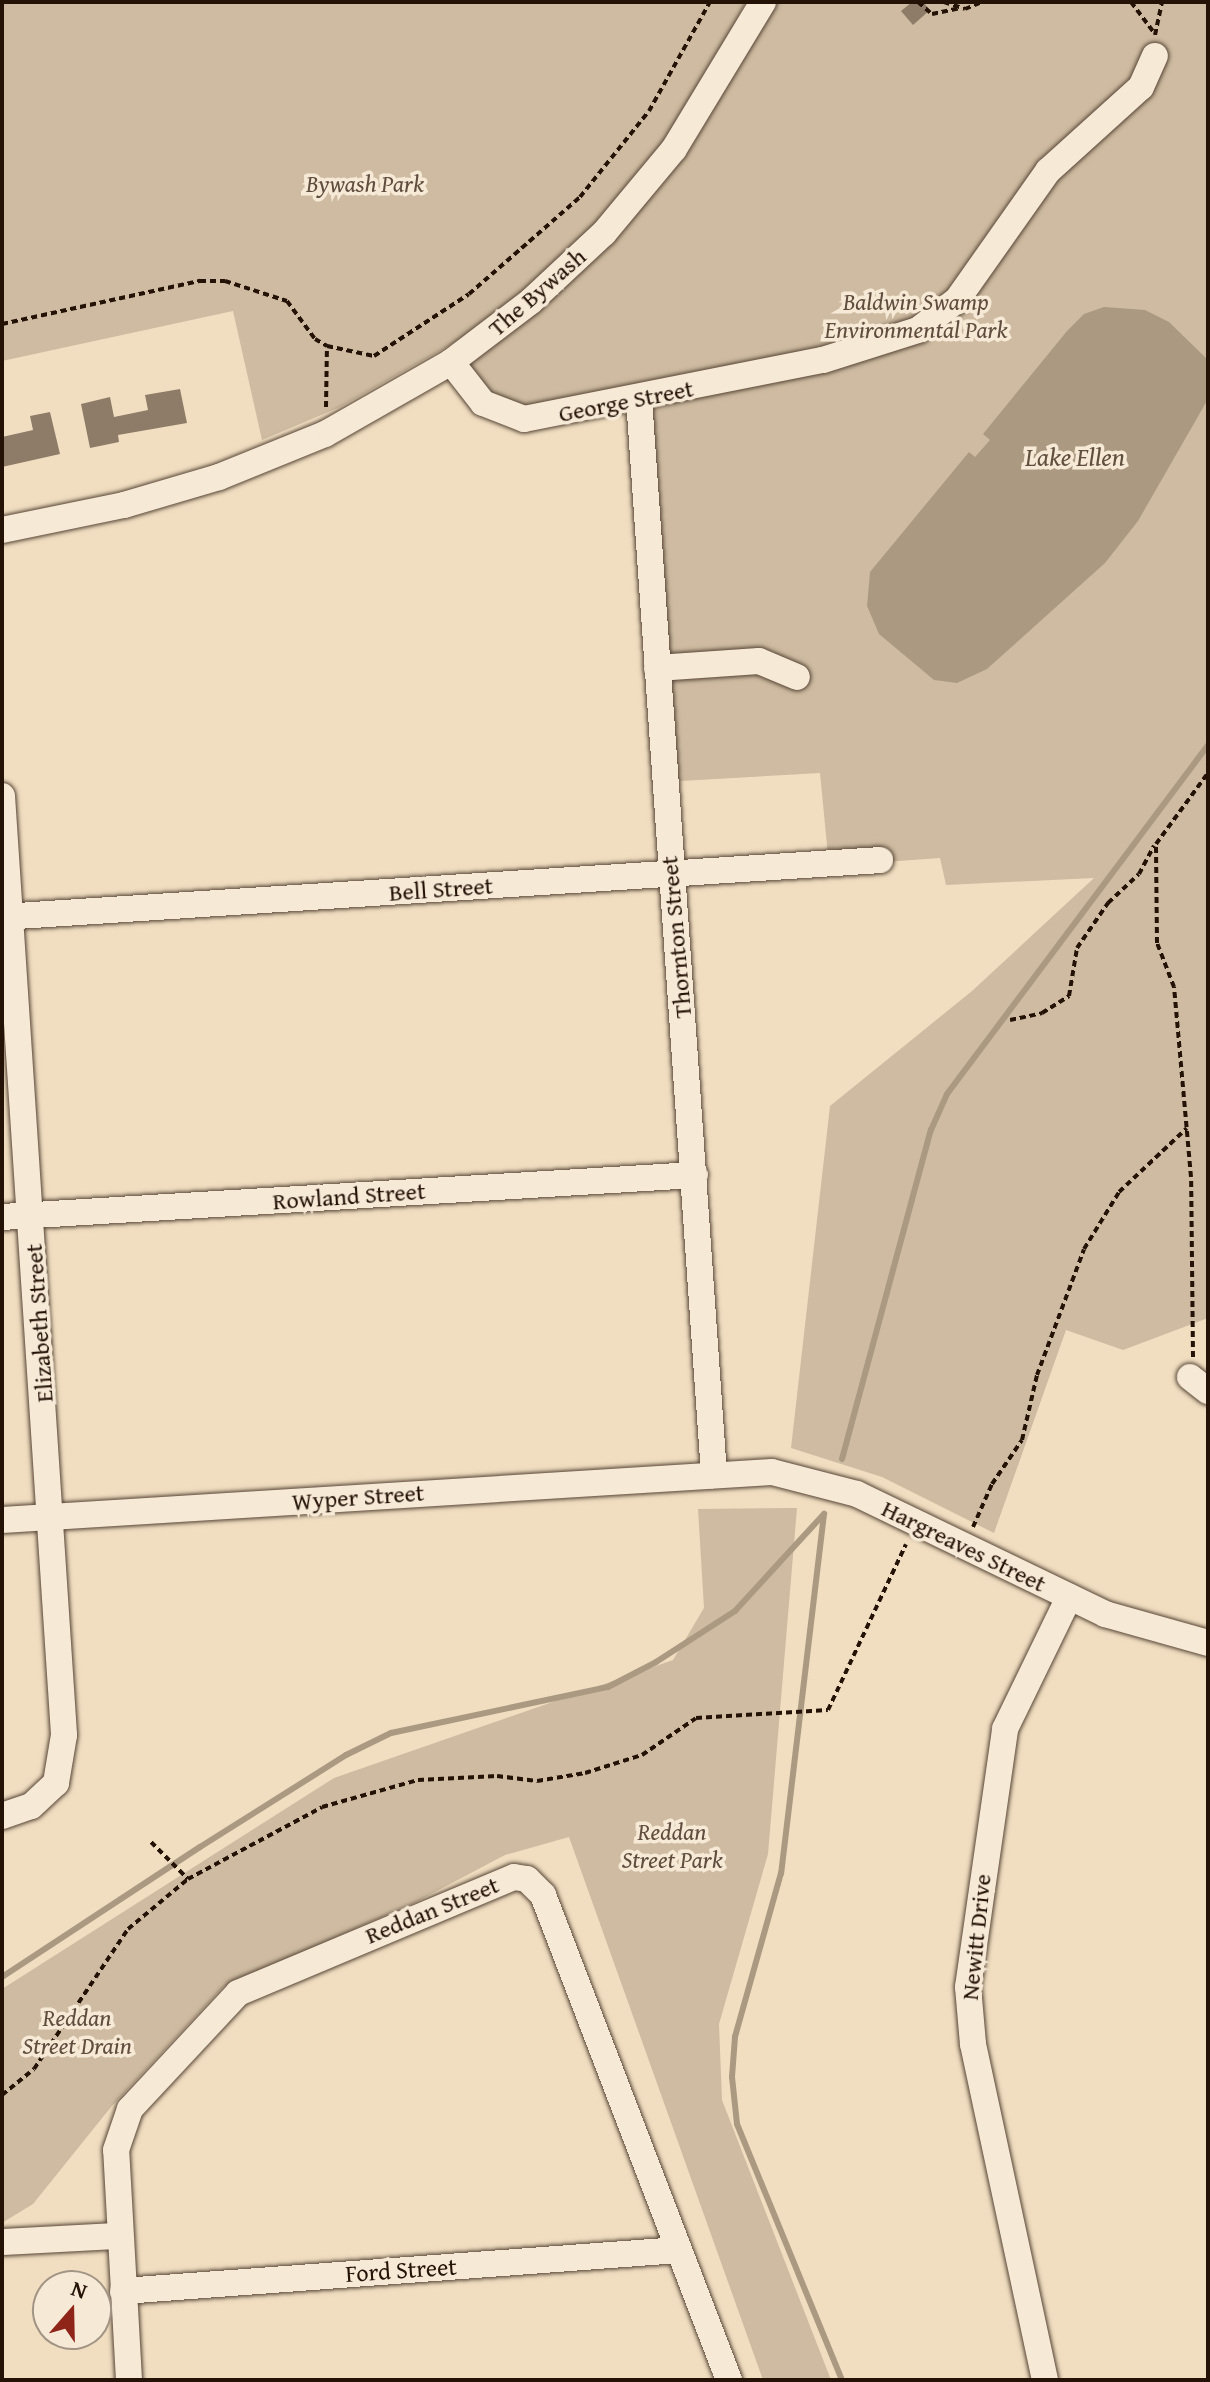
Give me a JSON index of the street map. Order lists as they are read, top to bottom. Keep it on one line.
{"streets":{"street":["The Bywash","George Street","Bell Street","Thornton Street","Rowland Street","Elizabeth Street","Wyper Street","Hargreaves Street","Reddan Street","Newitt Drive","Ford Street"]},"crossings":[["The Bywash","George Street"],["George Street","Thornton Street"],["Bell Street","Thornton Street"],["Bell Street","Elizabeth Street"],["Thornton Street","Rowland Street"],["Thornton Street","Wyper Street"],["Thornton Street","Hargreaves Street"],["Rowland Street","Elizabeth Street"],["Elizabeth Street","Wyper Street"],["Wyper Street","Hargreaves Street"],["Hargreaves Street","Newitt Drive"],["Reddan Street","Ford Street"]],"water":["Lake Ellen"],"parks":["Bywash Park","Baldwin Swamp Environmental Park","Reddan Street Park","Reddan Street Drain"],"north":"top"}
